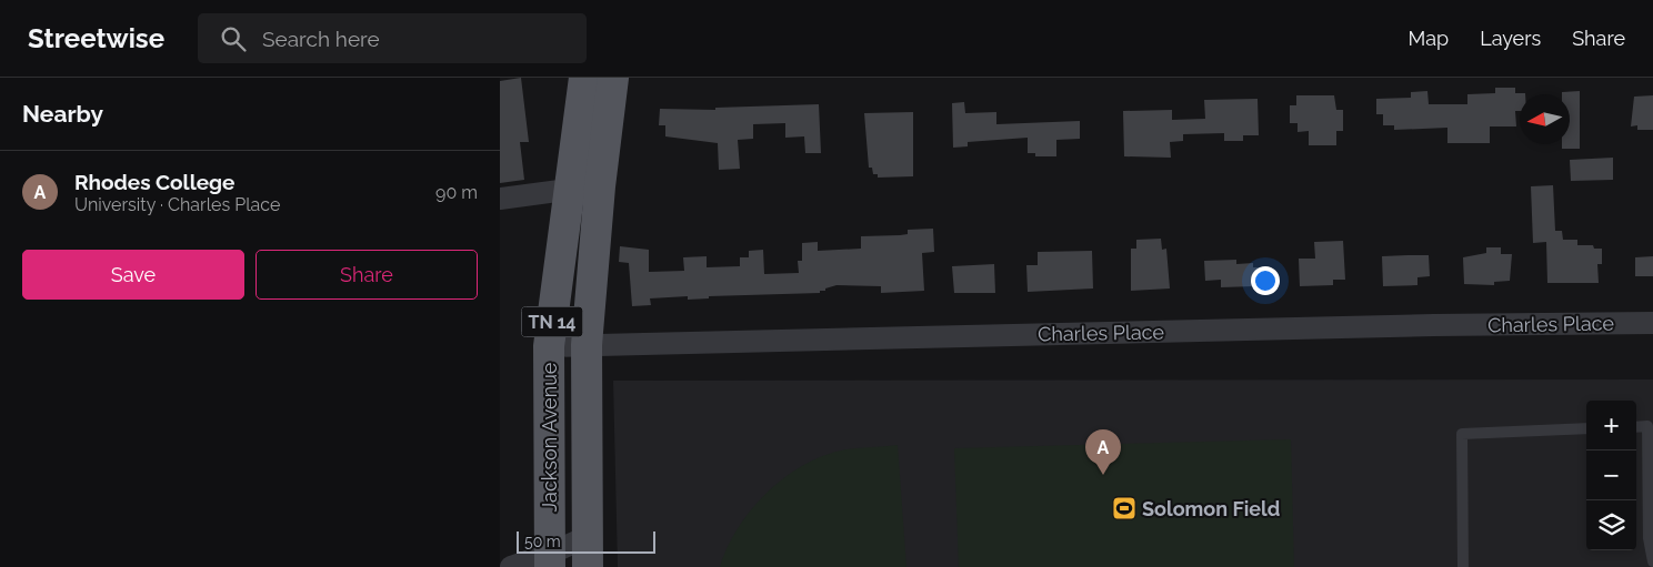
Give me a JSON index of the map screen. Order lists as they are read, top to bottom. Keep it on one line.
{"streets":{"main road":["TN 14","Jackson Avenue"],"street":["Charles Place"]},"crossings":[["Charles Place","Jackson Avenue"]],"places":{"sports":["Solomon Field"]},"scale_bar":"50 m","north":"left","page":{"header":"Streetwise","search":"Search here","nav":["Map","Layers","Share"],"heading":"Nearby","list":[{"mark":"A","name":"Rhodes College","note":"University · Charles Place","value":"90 m"}],"buttons":["Save","Share"],"map_buttons":["+","−"],"pins":"A","scale":"50 m"}}
